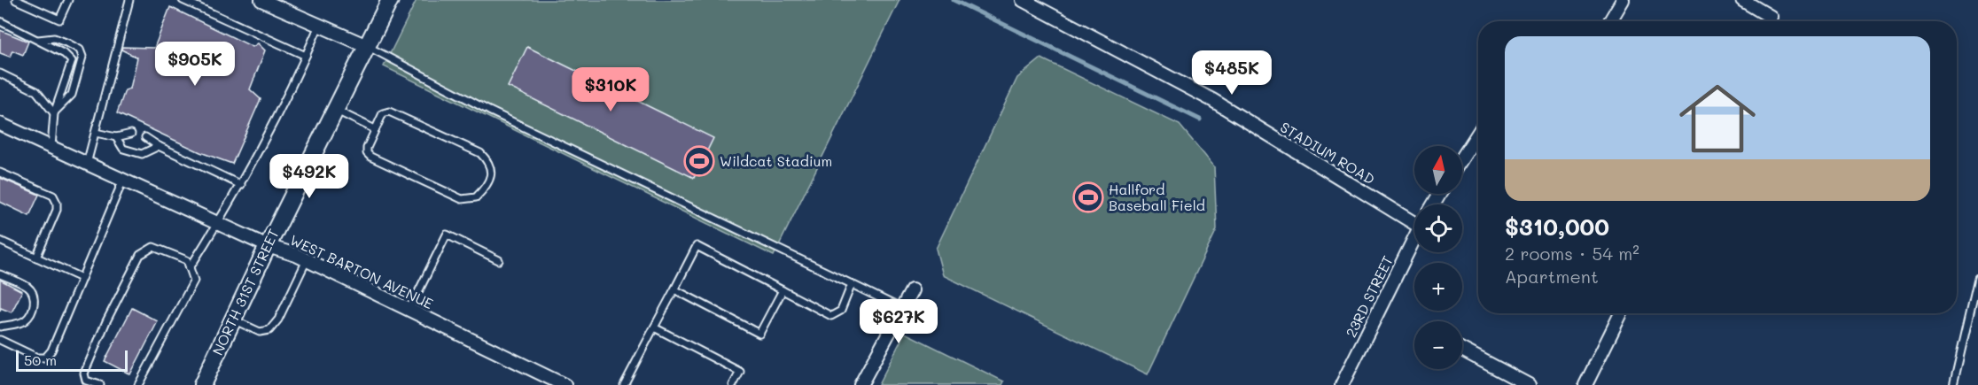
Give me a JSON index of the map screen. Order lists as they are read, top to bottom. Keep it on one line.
{"streets":{"street":["STADIUM ROAD","WEST BARTON AVENUE","NORTH 31ST STREET","23RD STREET"]},"crossings":[["WEST BARTON AVENUE","NORTH 31ST STREET"]],"places":{"sports":["Wildcat Stadium","Hallford Baseball Field"]},"scale_bar":"50 m","north":"top","page":{"list":[{"name":"$310,000","note":"2 rooms · 54 m² · Apartment"}],"price":["$905K","$485K","$310K","$492K","$627K"],"map_buttons":["+","−"],"scale":"50 m"}}
